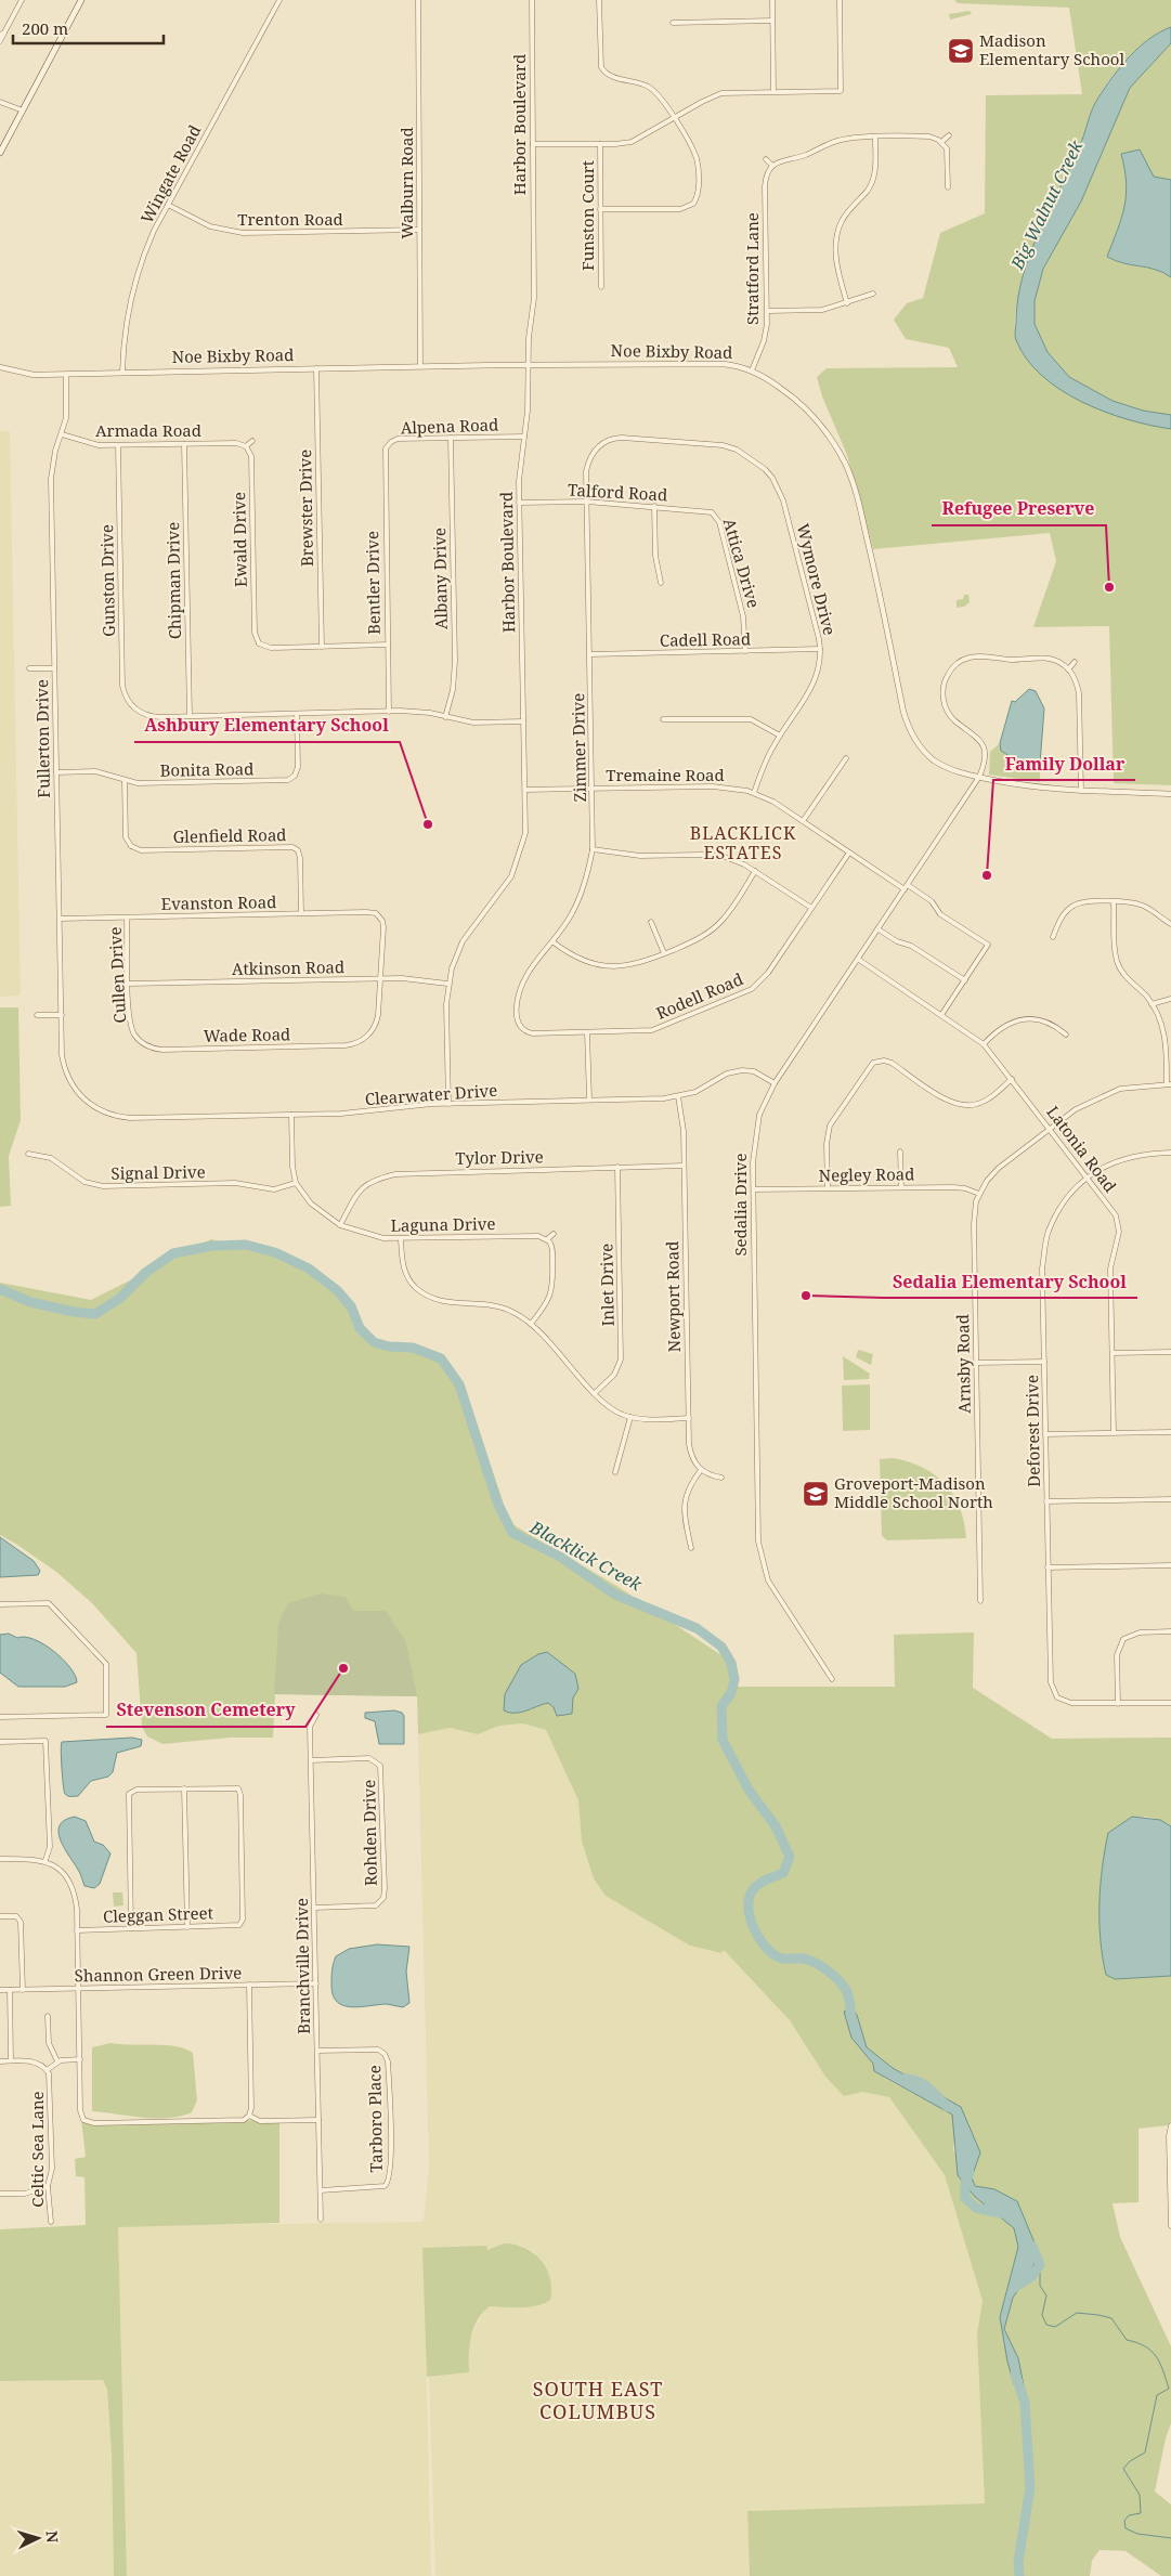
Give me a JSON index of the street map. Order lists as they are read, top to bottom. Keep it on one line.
{"streets":{"street":["Harbor Boulevard","Wingate Road","Walburn Road","Funston Court","Trenton Road","Stratford Lane","Noe Bixby Road","Alpena Road","Armada Road","Talford Road","Brewster Drive","Ewald Drive","Attica Drive","Albany Drive","Wymore Drive","Gunston Drive","Chipman Drive","Bentler Drive","Cadell Road","Fullerton Drive","Zimmer Drive","Bonita Road","Tremaine Road","Glenfield Road","Evanston Road","Atkinson Road","Cullen Drive","Rodell Road","Wade Road","Clearwater Drive","Latonia Road","Tylor Drive","Signal Drive","Negley Road","Sedalia Drive","Laguna Drive","Inlet Drive","Newport Road","Arnsby Road","Deforest Drive","Rohden Drive","Cleggan Street","Branchville Drive","Shannon Green Drive","Tarboro Place","Celtic Sea Lane"]},"crossings":[["Harbor Boulevard","Noe Bixby Road"],["Harbor Boulevard","Alpena Road"],["Harbor Boulevard","Talford Road"],["Harbor Boulevard","Tremaine Road"],["Harbor Boulevard","Atkinson Road"],["Harbor Boulevard","Clearwater Drive"],["Wingate Road","Trenton Road"],["Wingate Road","Noe Bixby Road"],["Walburn Road","Trenton Road"],["Walburn Road","Noe Bixby Road"],["Stratford Lane","Noe Bixby Road"],["Noe Bixby Road","Brewster Drive"],["Noe Bixby Road","Fullerton Drive"],["Noe Bixby Road","Sedalia Drive"],["Alpena Road","Albany Drive"],["Alpena Road","Bentler Drive"],["Armada Road","Ewald Drive"],["Armada Road","Gunston Drive"],["Armada Road","Chipman Drive"],["Armada Road","Fullerton Drive"],["Talford Road","Attica Drive"],["Talford Road","Zimmer Drive"],["Brewster Drive","Ewald Drive"],["Attica Drive","Cadell Road"],["Wymore Drive","Cadell Road"],["Wymore Drive","Zimmer Drive"],["Wymore Drive","Tremaine Road"],["Gunston Drive","Chipman Drive"],["Cadell Road","Zimmer Drive"],["Fullerton Drive","Bonita Road"],["Fullerton Drive","Evanston Road"],["Fullerton Drive","Clearwater Drive"],["Zimmer Drive","Tremaine Road"],["Zimmer Drive","Rodell Road"],["Tremaine Road","Rodell Road"],["Tremaine Road","Sedalia Drive"],["Glenfield Road","Evanston Road"],["Evanston Road","Cullen Drive"],["Atkinson Road","Cullen Drive"],["Atkinson Road","Wade Road"],["Cullen Drive","Wade Road"],["Clearwater Drive","Sedalia Drive"],["Clearwater Drive","Laguna Drive"],["Clearwater Drive","Newport Road"],["Latonia Road","Sedalia Drive"],["Latonia Road","Arnsby Road"],["Latonia Road","Deforest Drive"],["Tylor Drive","Laguna Drive"],["Tylor Drive","Inlet Drive"],["Tylor Drive","Newport Road"],["Signal Drive","Laguna Drive"],["Negley Road","Sedalia Drive"],["Negley Road","Arnsby Road"],["Rohden Drive","Branchville Drive"],["Branchville Drive","Shannon Green Drive"],["Branchville Drive","Tarboro Place"]],"districts":["BLACKLICK ESTATES","SOUTH EAST COLUMBUS"],"water":["Big Walnut Creek","Blacklick Creek"],"places":{"school or university":["Madison Elementary School","Groveport-Madison Middle School North"],"other":["Refugee Preserve","Ashbury Elementary School","Family Dollar","Sedalia Elementary School","Stevenson Cemetery"]},"scale_bar":"200 m","north":"right"}
